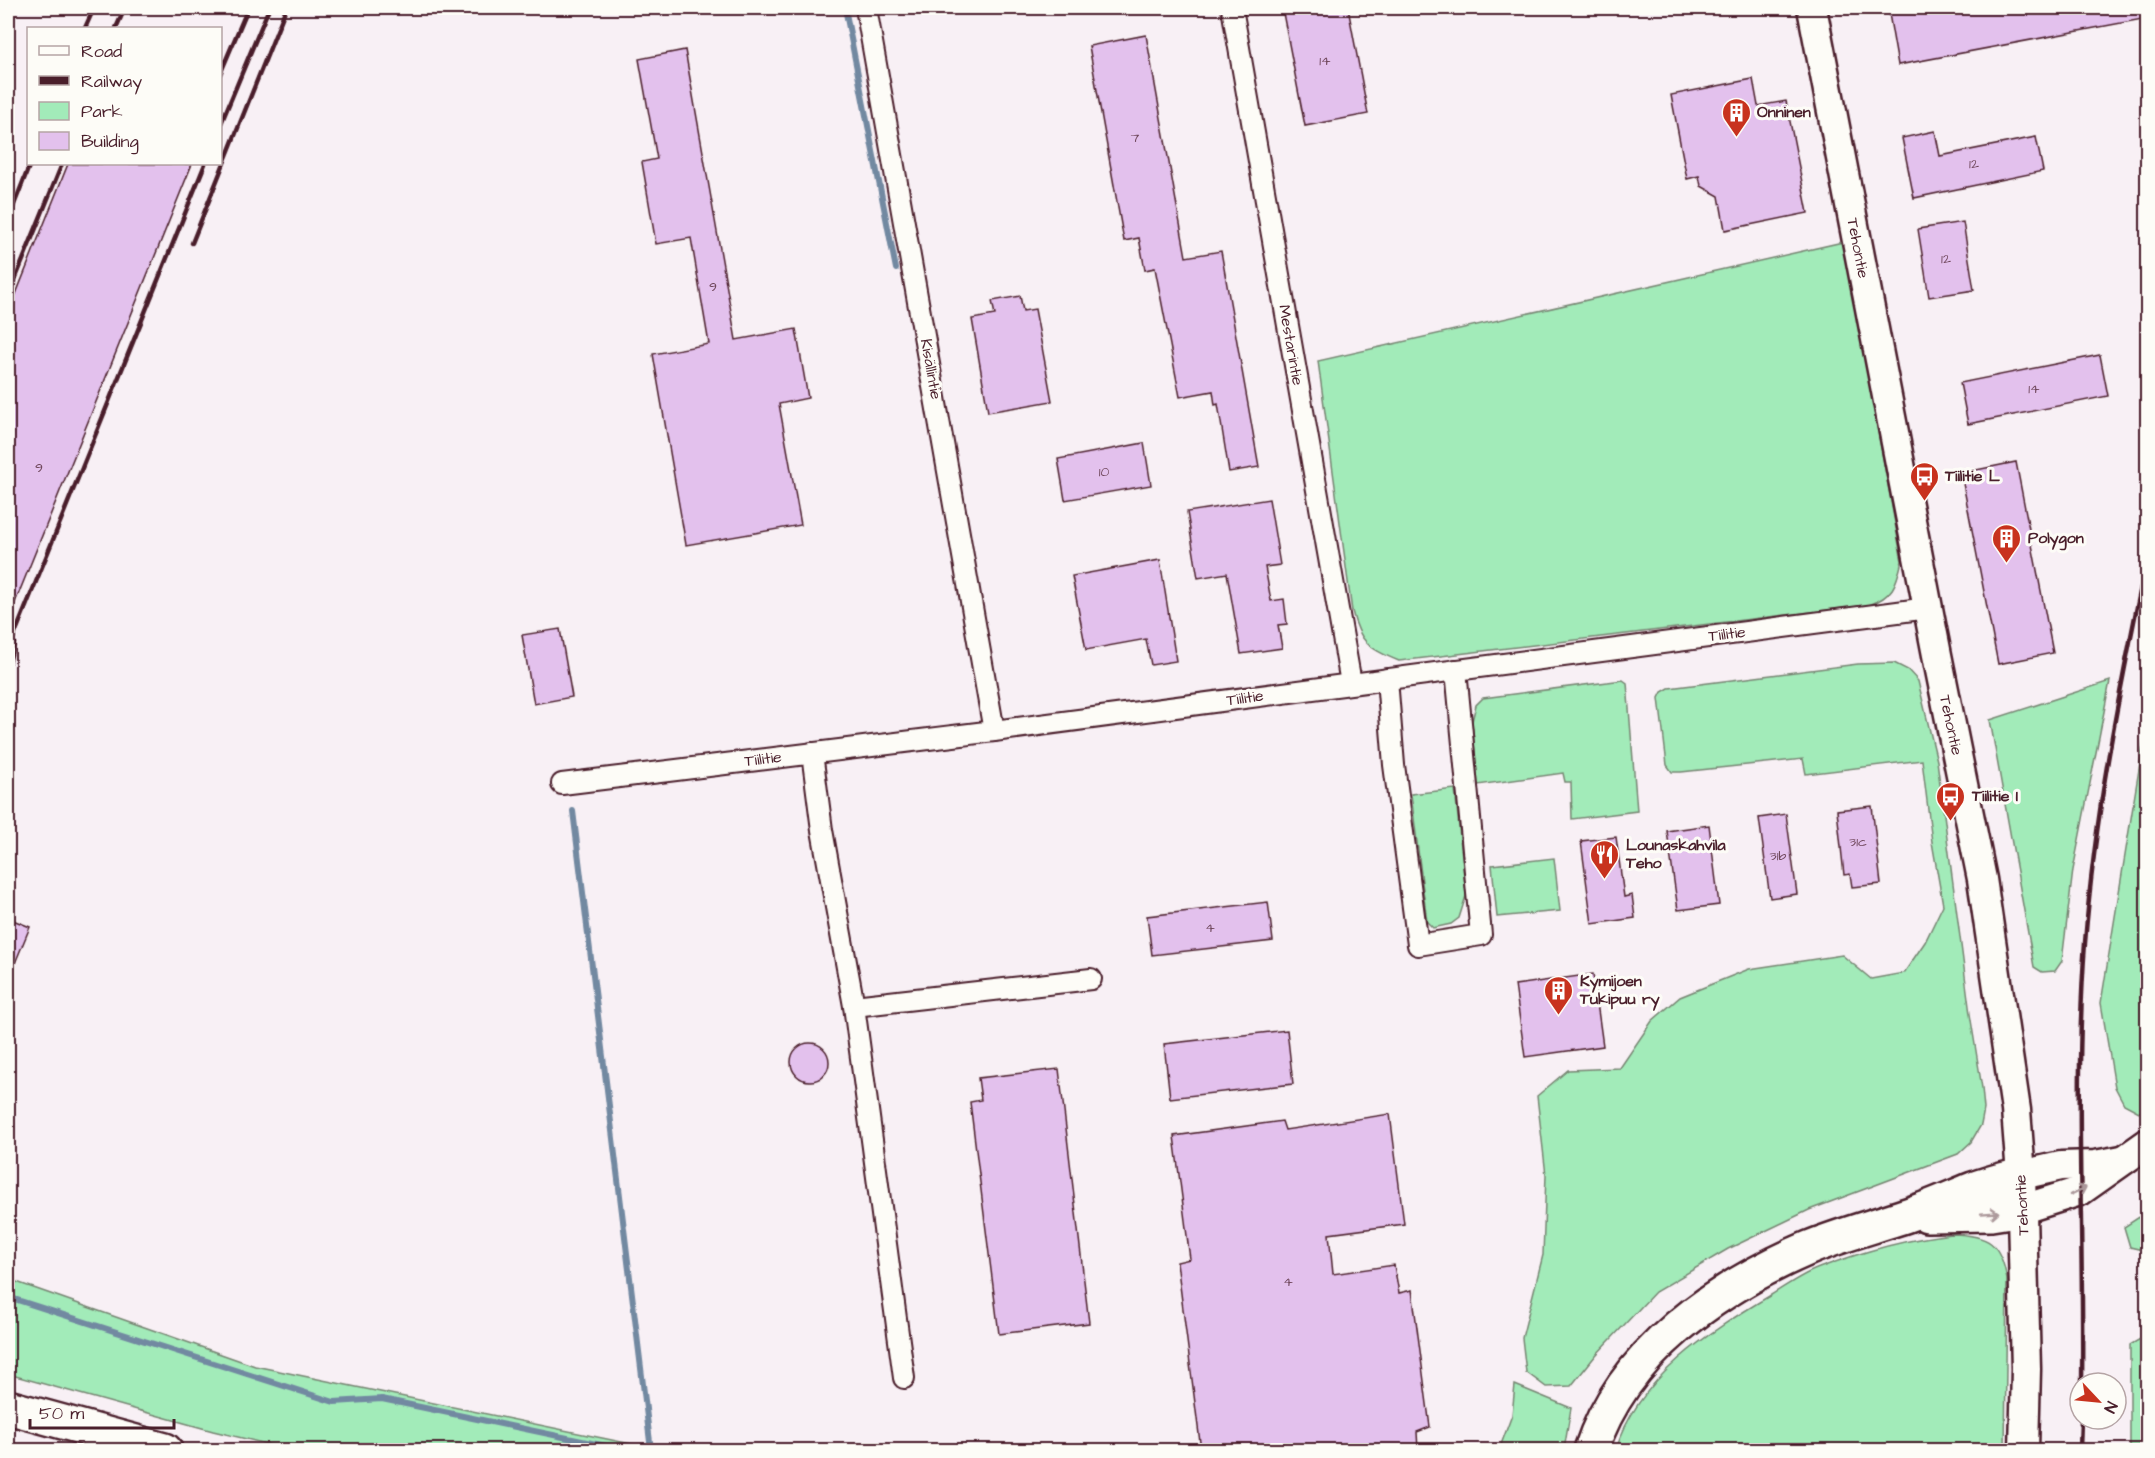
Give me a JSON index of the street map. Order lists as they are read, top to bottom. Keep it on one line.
{"streets":{"street":["Tehontie","Mestarintie","Kisällintie","Tiilitie"]},"crossings":[["Tehontie","Tiilitie"],["Mestarintie","Tiilitie"],["Kisällintie","Tiilitie"]],"places":{"building":["Onninen","Polygon","Kymijoen Tukipuu ry"],"bus stop":["Tiilitie L","Tiilitie I"],"restaurant":["Lounaskahvila Teho"]},"house_numbers":["14","7","12","12","9","14","9","10","31c","31b","4","4"],"legend":["Road","Railway","Park","Building"],"scale_bar":"50 m","north":"bottom right"}
